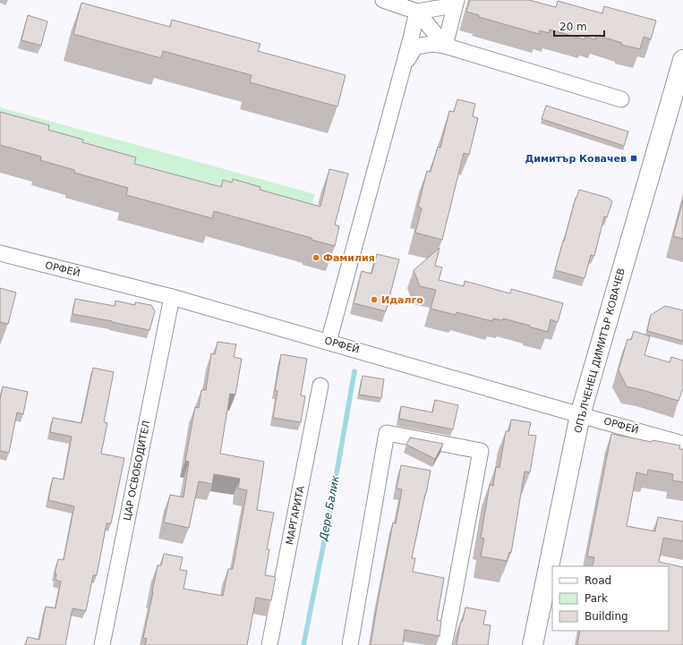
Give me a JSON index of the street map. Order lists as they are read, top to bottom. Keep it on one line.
{"streets":{"street":["ОРФЕЙ","ОПЪЛЧЕНЕЦ ДИМИТЪР КОВАЧЕВ","ЦАР ОСВОБОДИТЕЛ","МАРГАРИТА"]},"crossings":[["ОРФЕЙ","ОПЪЛЧЕНЕЦ ДИМИТЪР КОВАЧЕВ"],["ОРФЕЙ","ЦАР ОСВОБОДИТЕЛ"]],"water":["Дере Балик"],"places":{"transit":["Димитър Ковачев"],"other":["Фамилия","Идалго"]},"legend":["Road","Park","Building"],"scale_bar":"20 m"}
